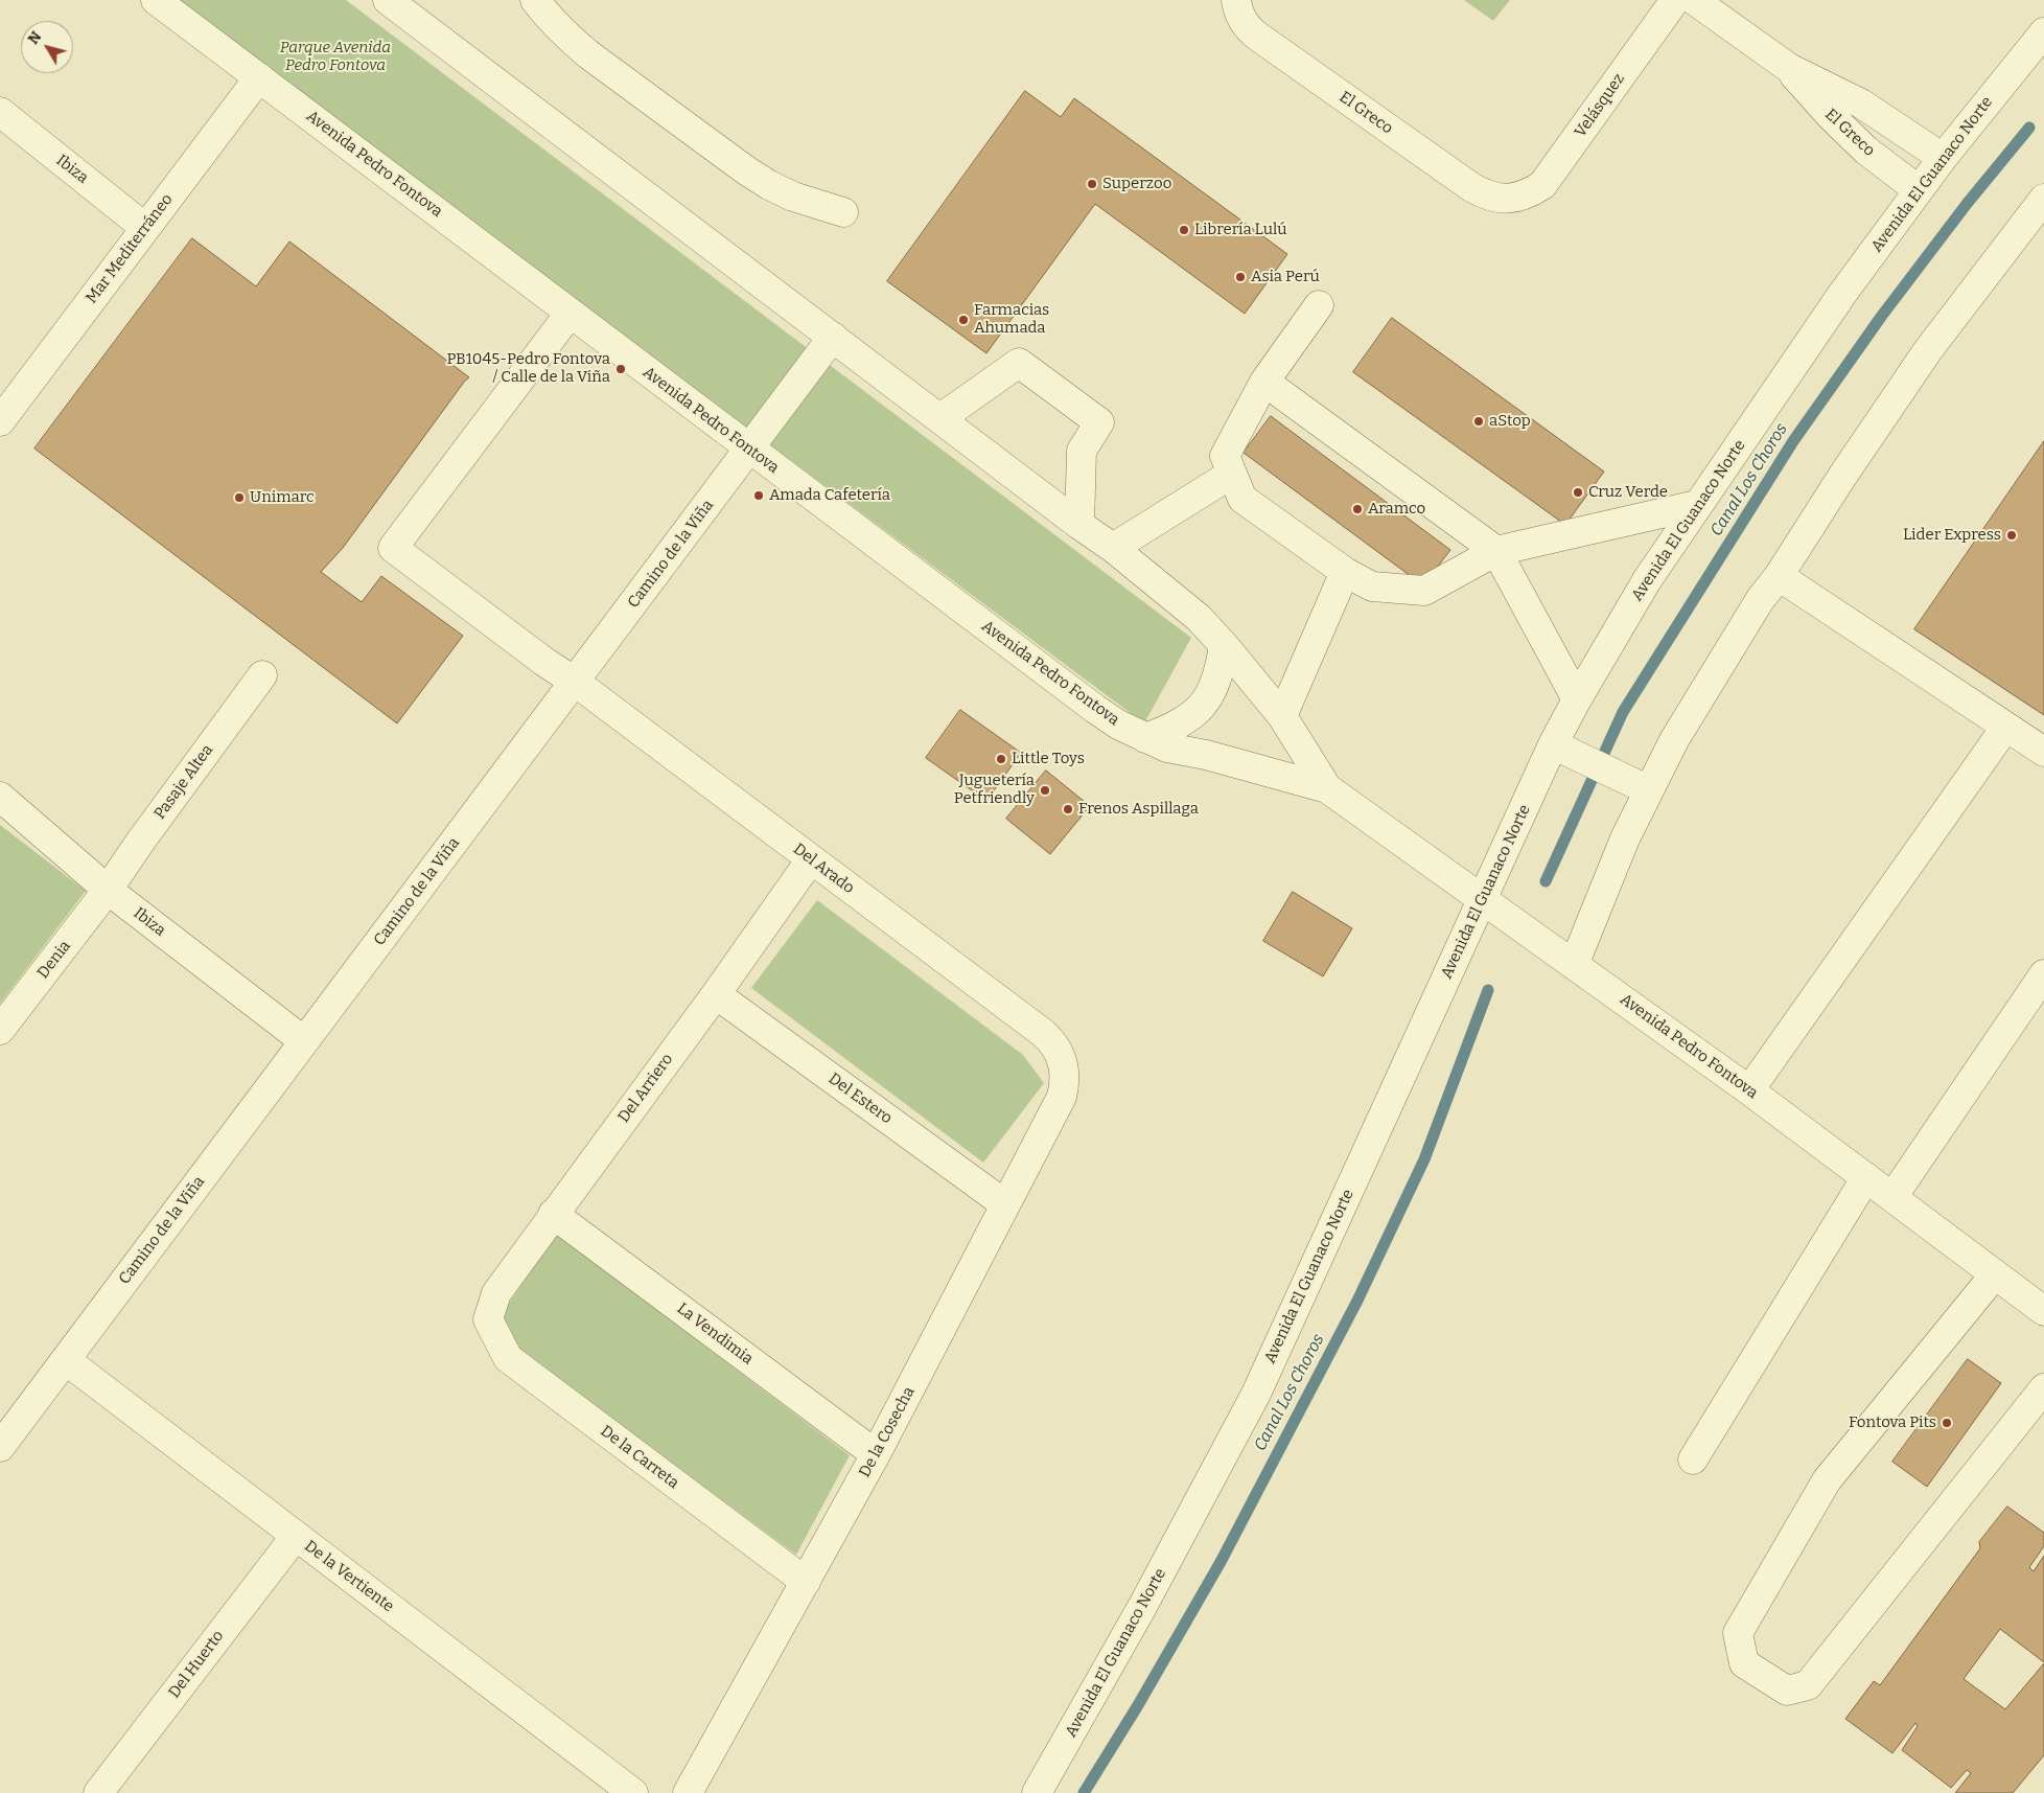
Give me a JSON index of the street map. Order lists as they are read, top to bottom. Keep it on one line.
{"streets":{"street":["Velásquez","El Greco","Avenida Pedro Fontova","Ibiza","Avenida El Guanaco Norte","Mar Mediterráneo","Camino de la Viña","Pasaje Altea","Del Arado","Denia","Del Arriero","Del Estero","La Vendimia","De la Cosecha","De la Carreta","De la Vertiente","Del Huerto"]},"crossings":[["Velásquez","El Greco"],["El Greco","Avenida El Guanaco Norte"],["Avenida Pedro Fontova","Avenida El Guanaco Norte"],["Avenida Pedro Fontova","Mar Mediterráneo"],["Avenida Pedro Fontova","Camino de la Viña"],["Avenida Pedro Fontova","Del Arado"],["Ibiza","Mar Mediterráneo"],["Ibiza","Camino de la Viña"],["Ibiza","Pasaje Altea"],["Ibiza","Denia"],["Camino de la Viña","Del Arado"],["Camino de la Viña","De la Vertiente"],["Pasaje Altea","Denia"],["Del Arado","Del Arriero"],["Del Arado","De la Cosecha"],["Del Arriero","Del Estero"],["Del Arriero","La Vendimia"],["Del Arriero","De la Carreta"],["Del Estero","De la Cosecha"],["La Vendimia","De la Cosecha"],["De la Cosecha","De la Carreta"],["De la Vertiente","Del Huerto"]],"water":["Canal Los Choros"],"parks":["Parque Avenida Pedro Fontova"],"places":["Superzoo","Librería Lulú","Asia Perú","Farmacias Ahumada","PB1045-Pedro Fontova / Calle de la Viña","aStop","Cruz Verde","Amada Cafetería","Unimarc","Aramco","Lider Express","Little Toys","Juguetería Petfriendly","Frenos Aspillaga","Fontova Pits"],"north":"top left"}
